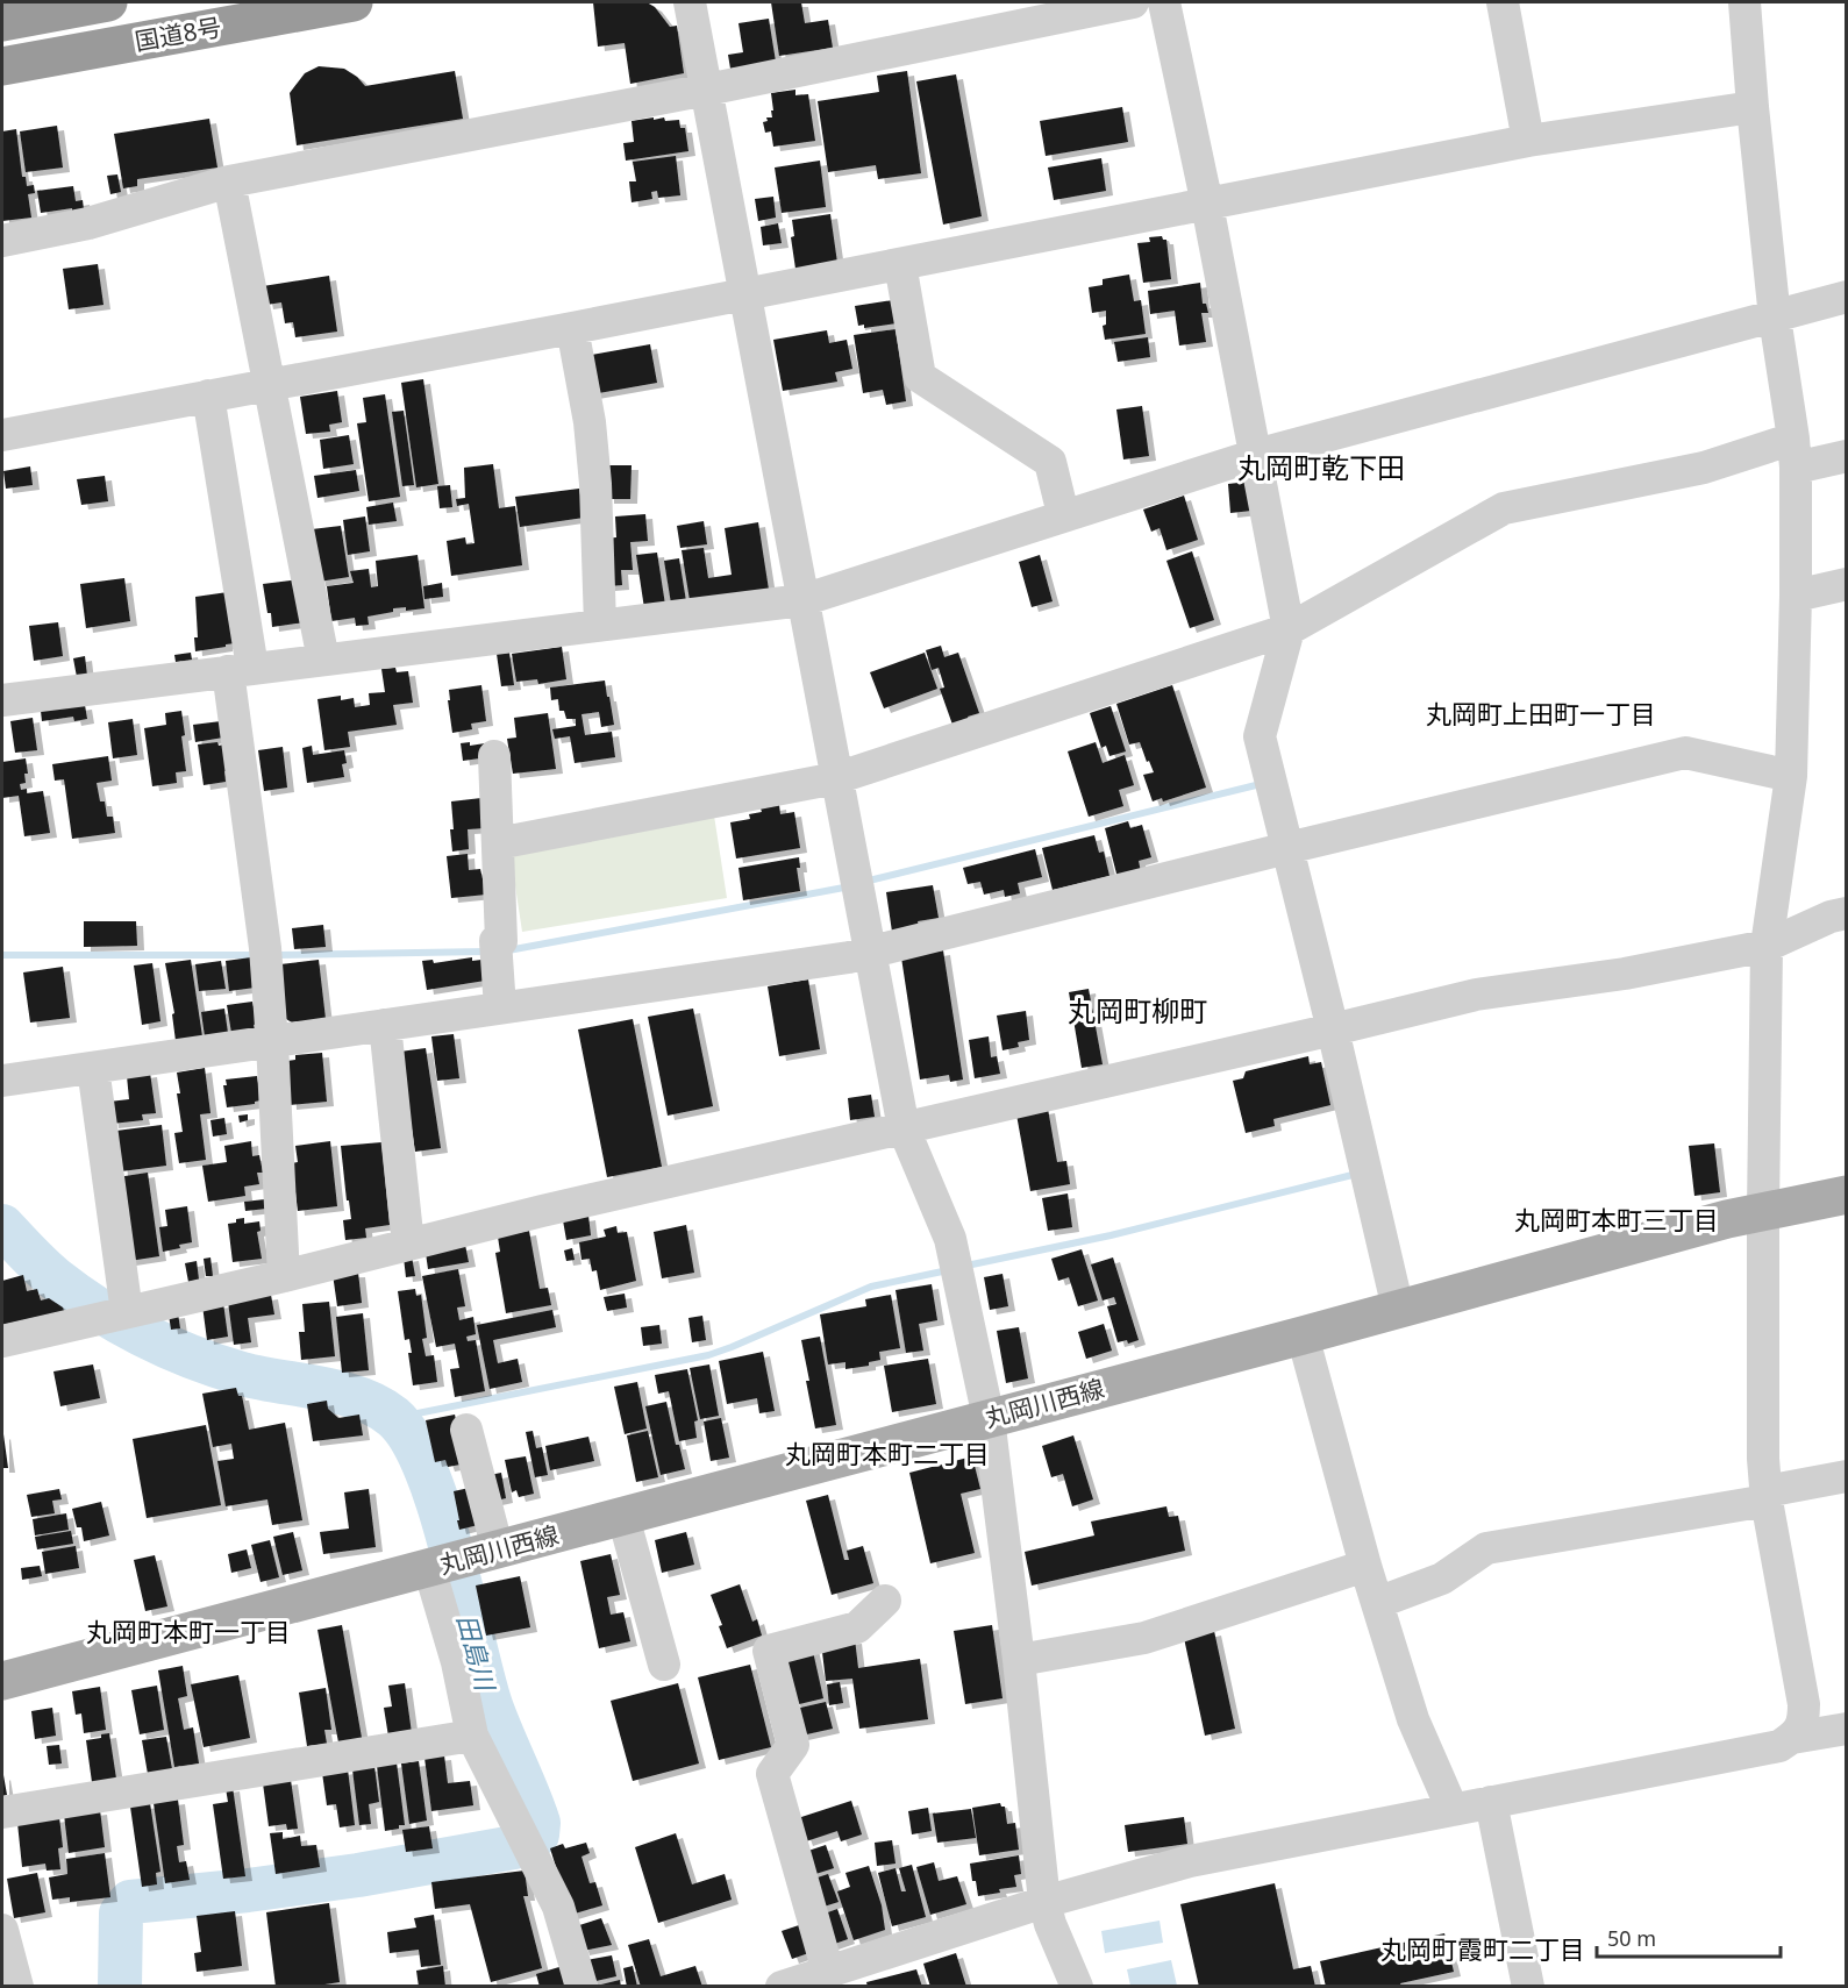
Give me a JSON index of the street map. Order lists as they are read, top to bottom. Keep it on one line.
{"streets":{"highway":["国道8号"],"main road":["丸岡川西線"]},"districts":["丸岡町乾下田","丸岡町上田町一丁目","丸岡町柳町","丸岡町本町三丁目","丸岡町本町二丁目","丸岡町本町一丁目","丸岡町霞町二丁目"],"water":["田島川"],"scale_bar":"50 m"}
